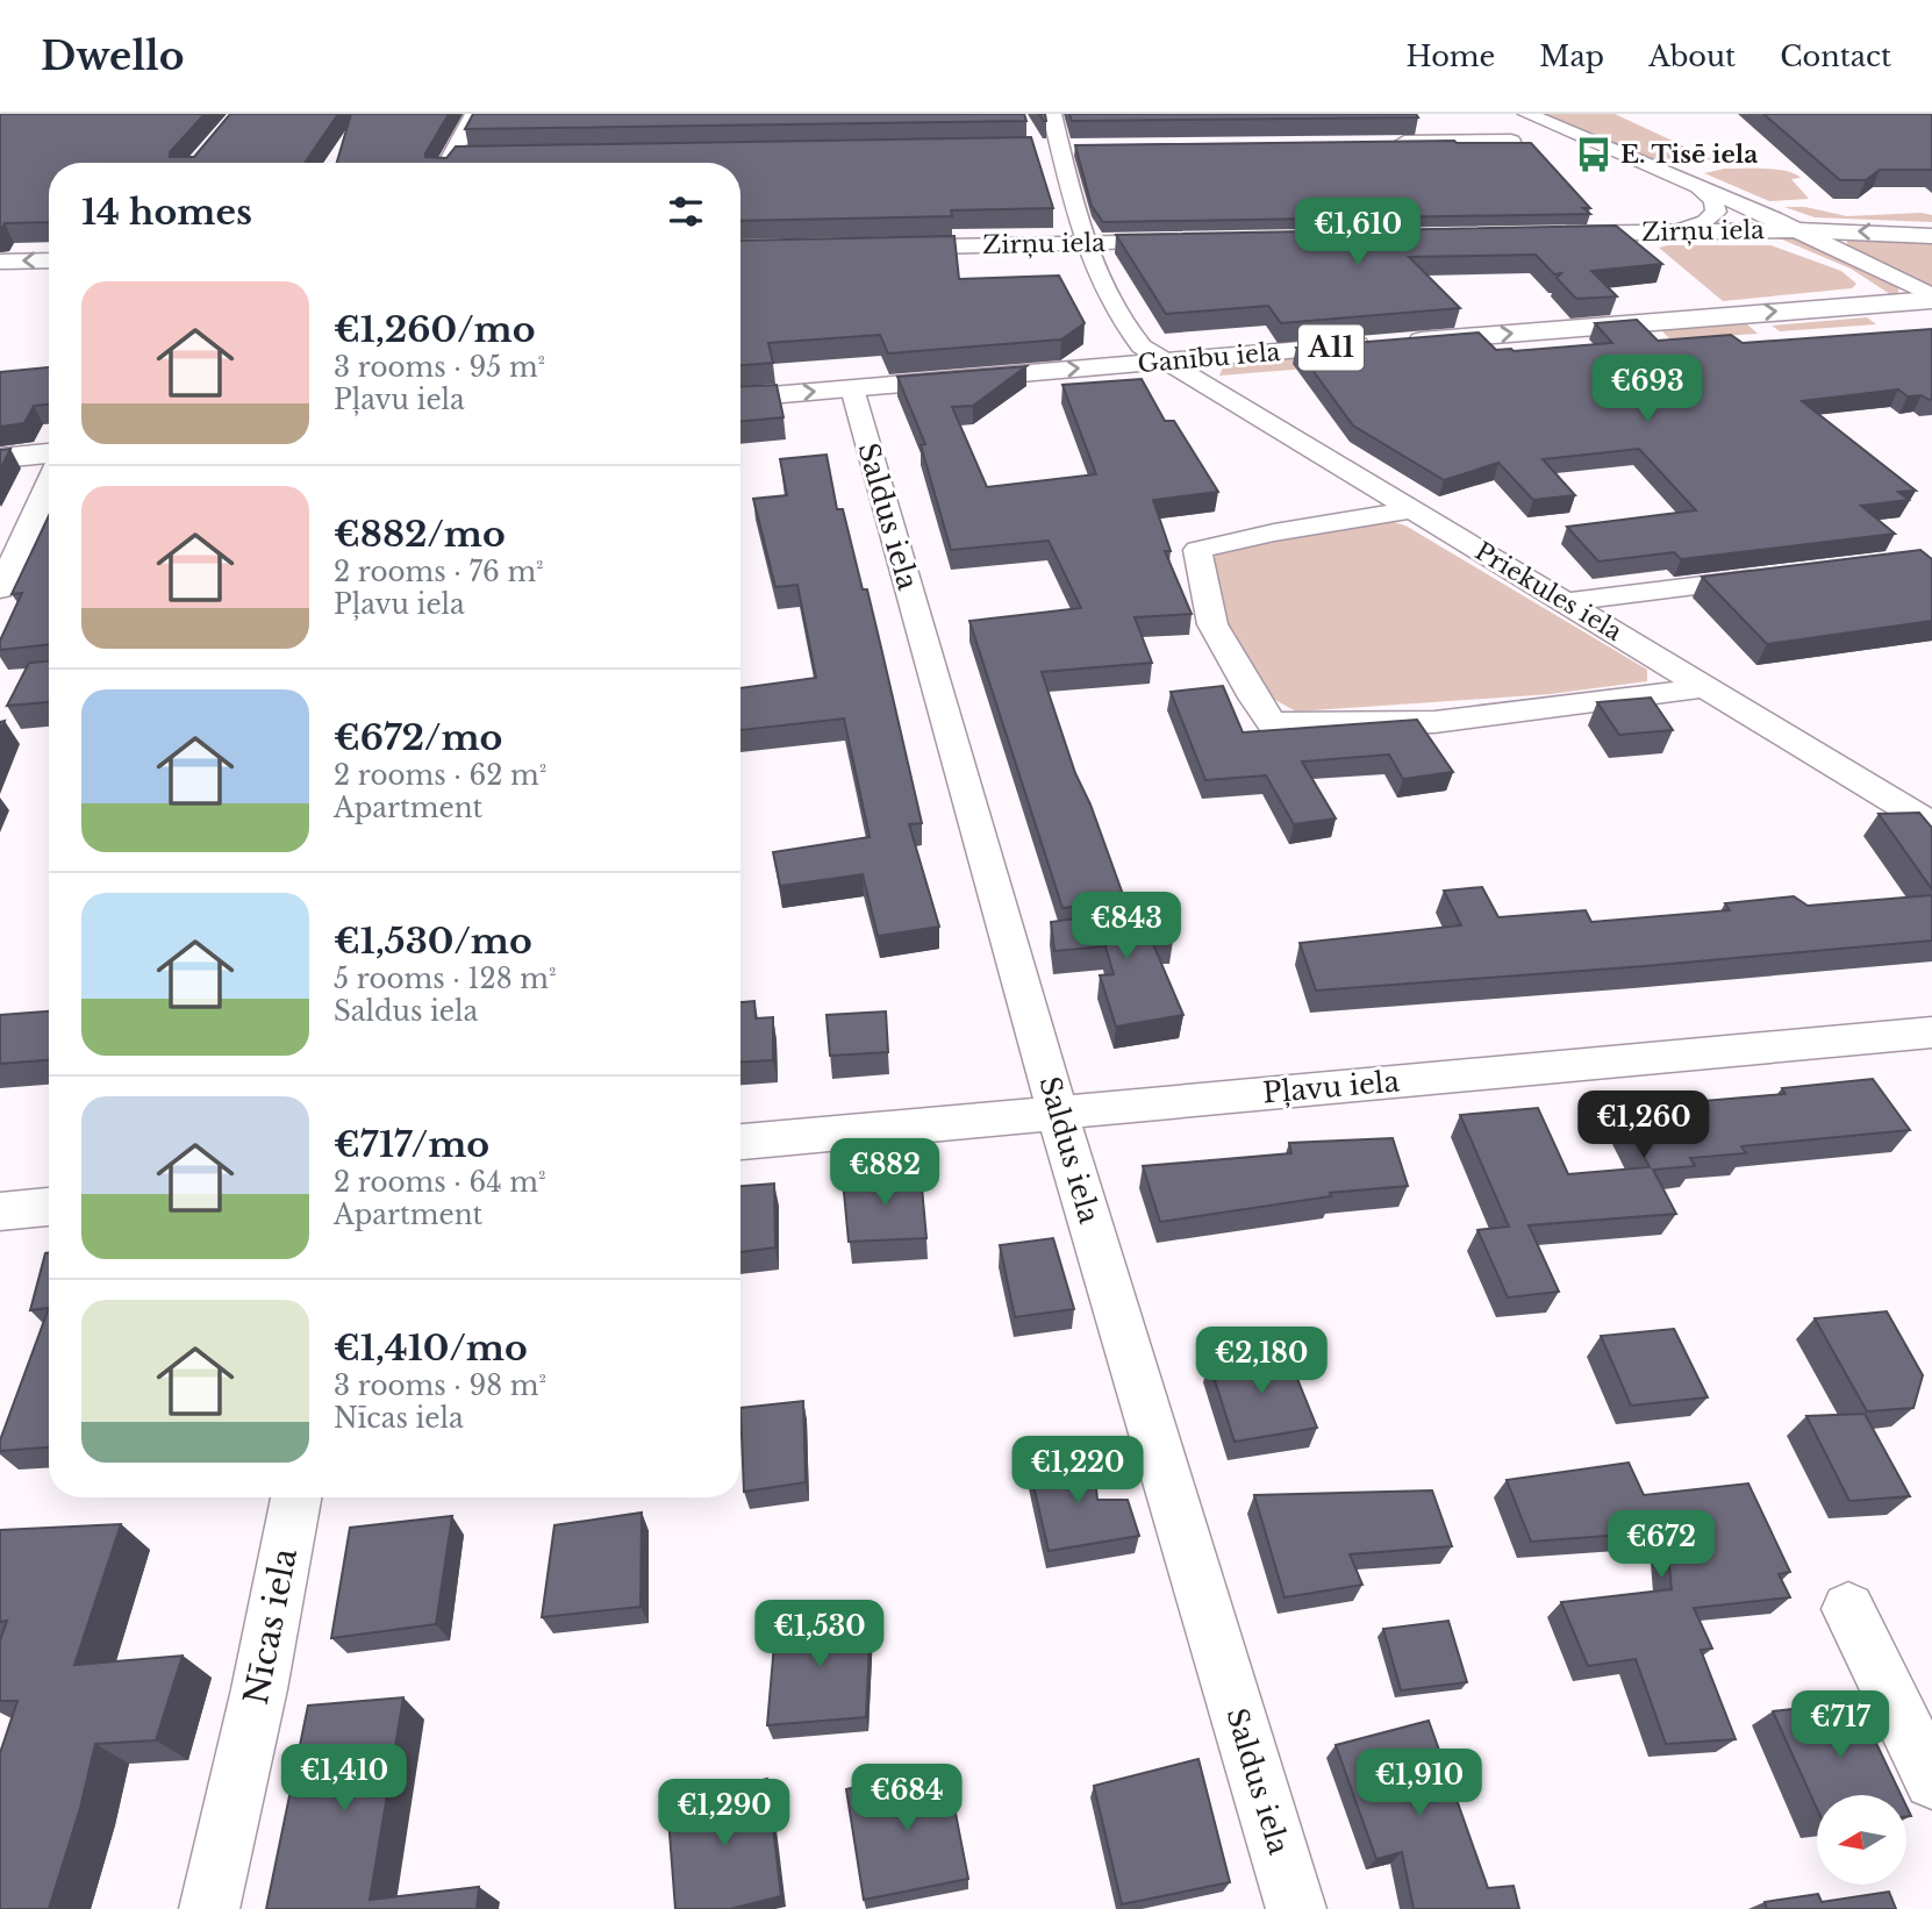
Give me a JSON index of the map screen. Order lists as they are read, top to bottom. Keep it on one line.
{"streets":{"highway":["Zirņu iela","A11","Ganību iela"],"street":["Saldus iela","Priekules iela","Pļavu iela","Nīcas iela"]},"crossings":[["Zirņu iela","Priekules iela"],["Ganību iela","Saldus iela"],["Ganību iela","Priekules iela"],["Saldus iela","Pļavu iela"]],"one_way":["Ganību iela"],"places":{"bus stop":["E. Tisē iela"]},"north":"left","page":{"header":"Dwello","nav":["Home","Map","About","Contact"],"heading":"14 homes","price":["€1,610","€693","€843","€1,260","€882","€2,180","€1,220","€672","€1,530","€717","€1,410","€1,910","€684","€1,290"],"list":[{"name":"€1,260/mo","note":"3 rooms · 95 m² · Pļavu iela"},{"name":"€882/mo","note":"2 rooms · 76 m² · Pļavu iela"},{"name":"€672/mo","note":"2 rooms · 62 m² · Apartment"},{"name":"€1,530/mo","note":"5 rooms · 128 m² · Saldus iela"},{"name":"€717/mo","note":"2 rooms · 64 m² · Apartment"},{"name":"€1,410/mo","note":"3 rooms · 98 m² · Nīcas iela"}]}}
